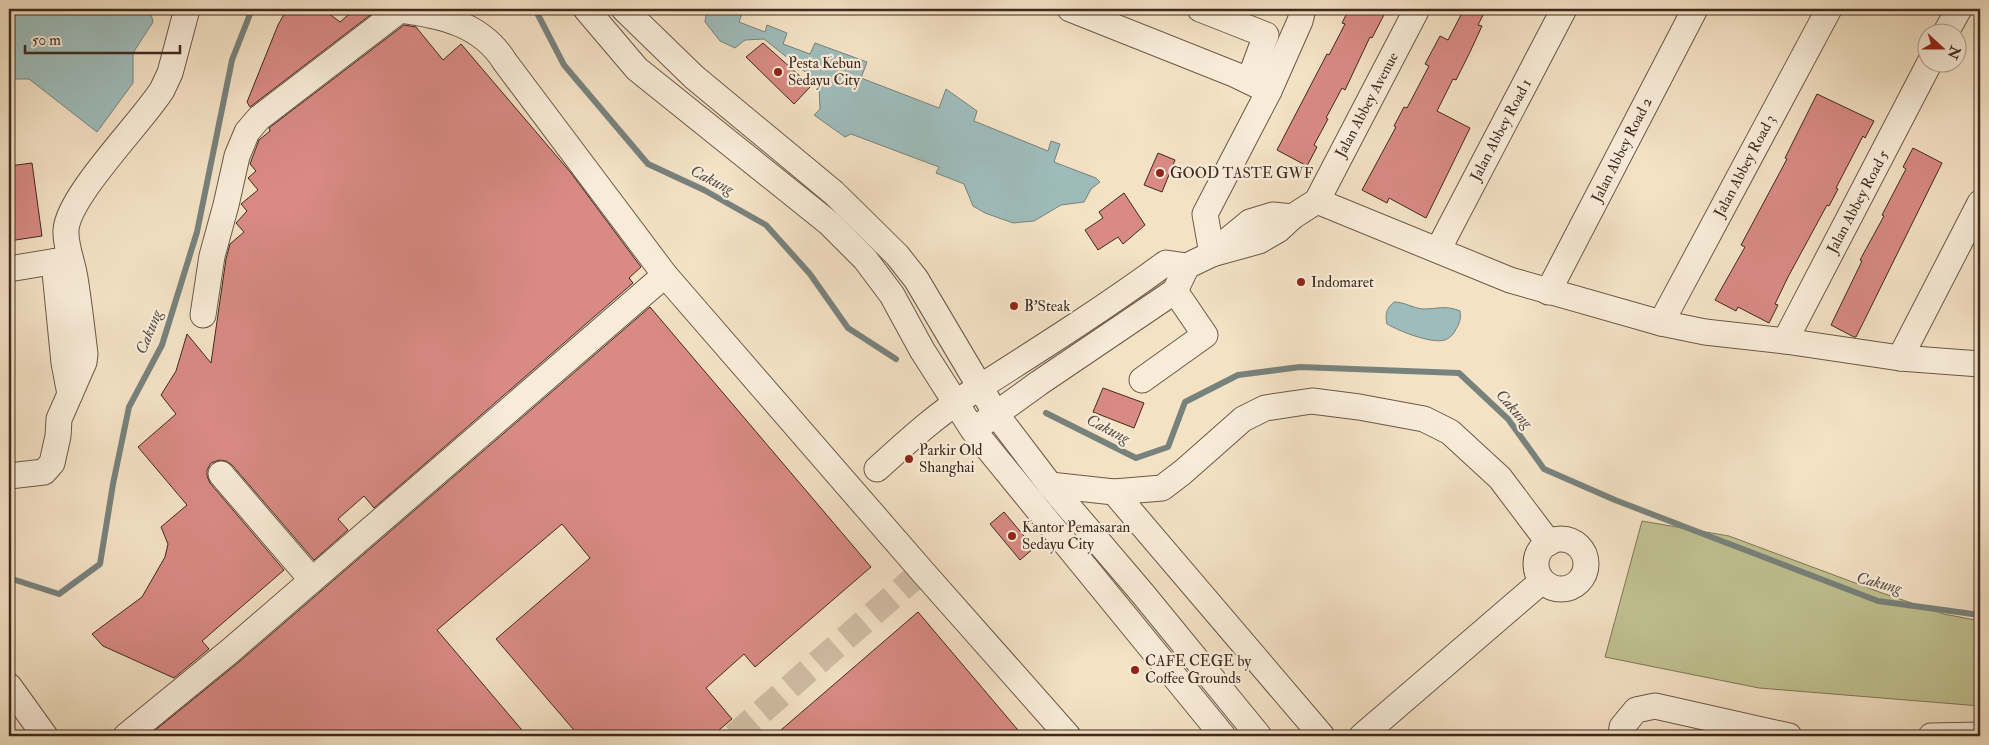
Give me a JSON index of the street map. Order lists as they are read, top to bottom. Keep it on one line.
{"streets":{"street":["Jalan Abbey Avenue","Jalan Abbey Road 1","Jalan Abbey Road 2","Jalan Abbey Road 3","Jalan Abbey Road 5"]},"water":["Cakung"],"places":["Pesta Kebun Sedayu City","GOOD TASTE GWF","Indomaret","B'Steak","Parkir Old Shanghai","Kantor Pemasaran Sedayu City","CAFE CEGE by Coffee Grounds"],"scale_bar":"50 m","north":"right"}
